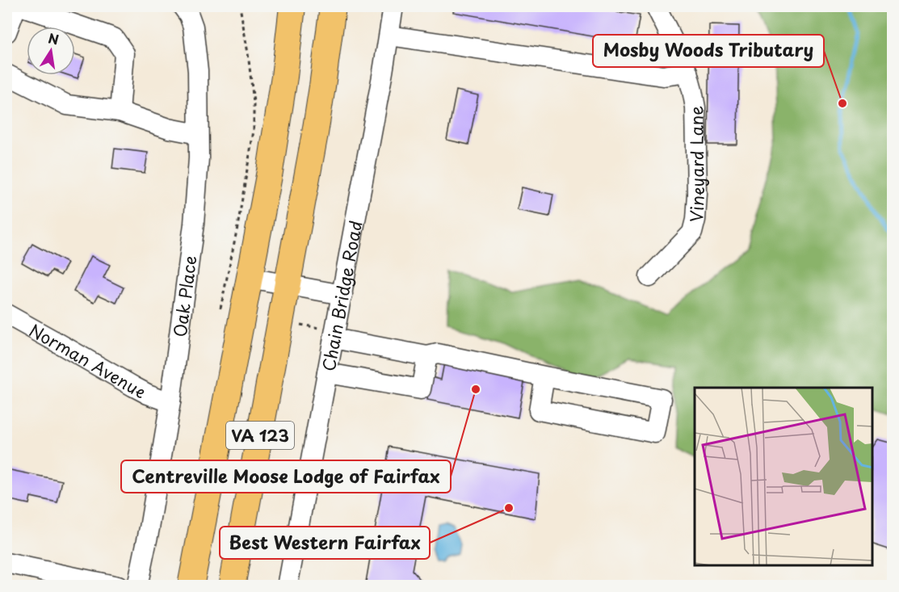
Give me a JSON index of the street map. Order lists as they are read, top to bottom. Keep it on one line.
{"streets":{"main road":["VA 123"],"street":["Vineyard Lane","Oak Place","Chain Bridge Road","Norman Avenue"]},"crossings":[["Oak Place","Norman Avenue"]],"places":["Mosby Woods Tributary","Centreville Moose Lodge of Fairfax","Best Western Fairfax"],"north":"top"}
